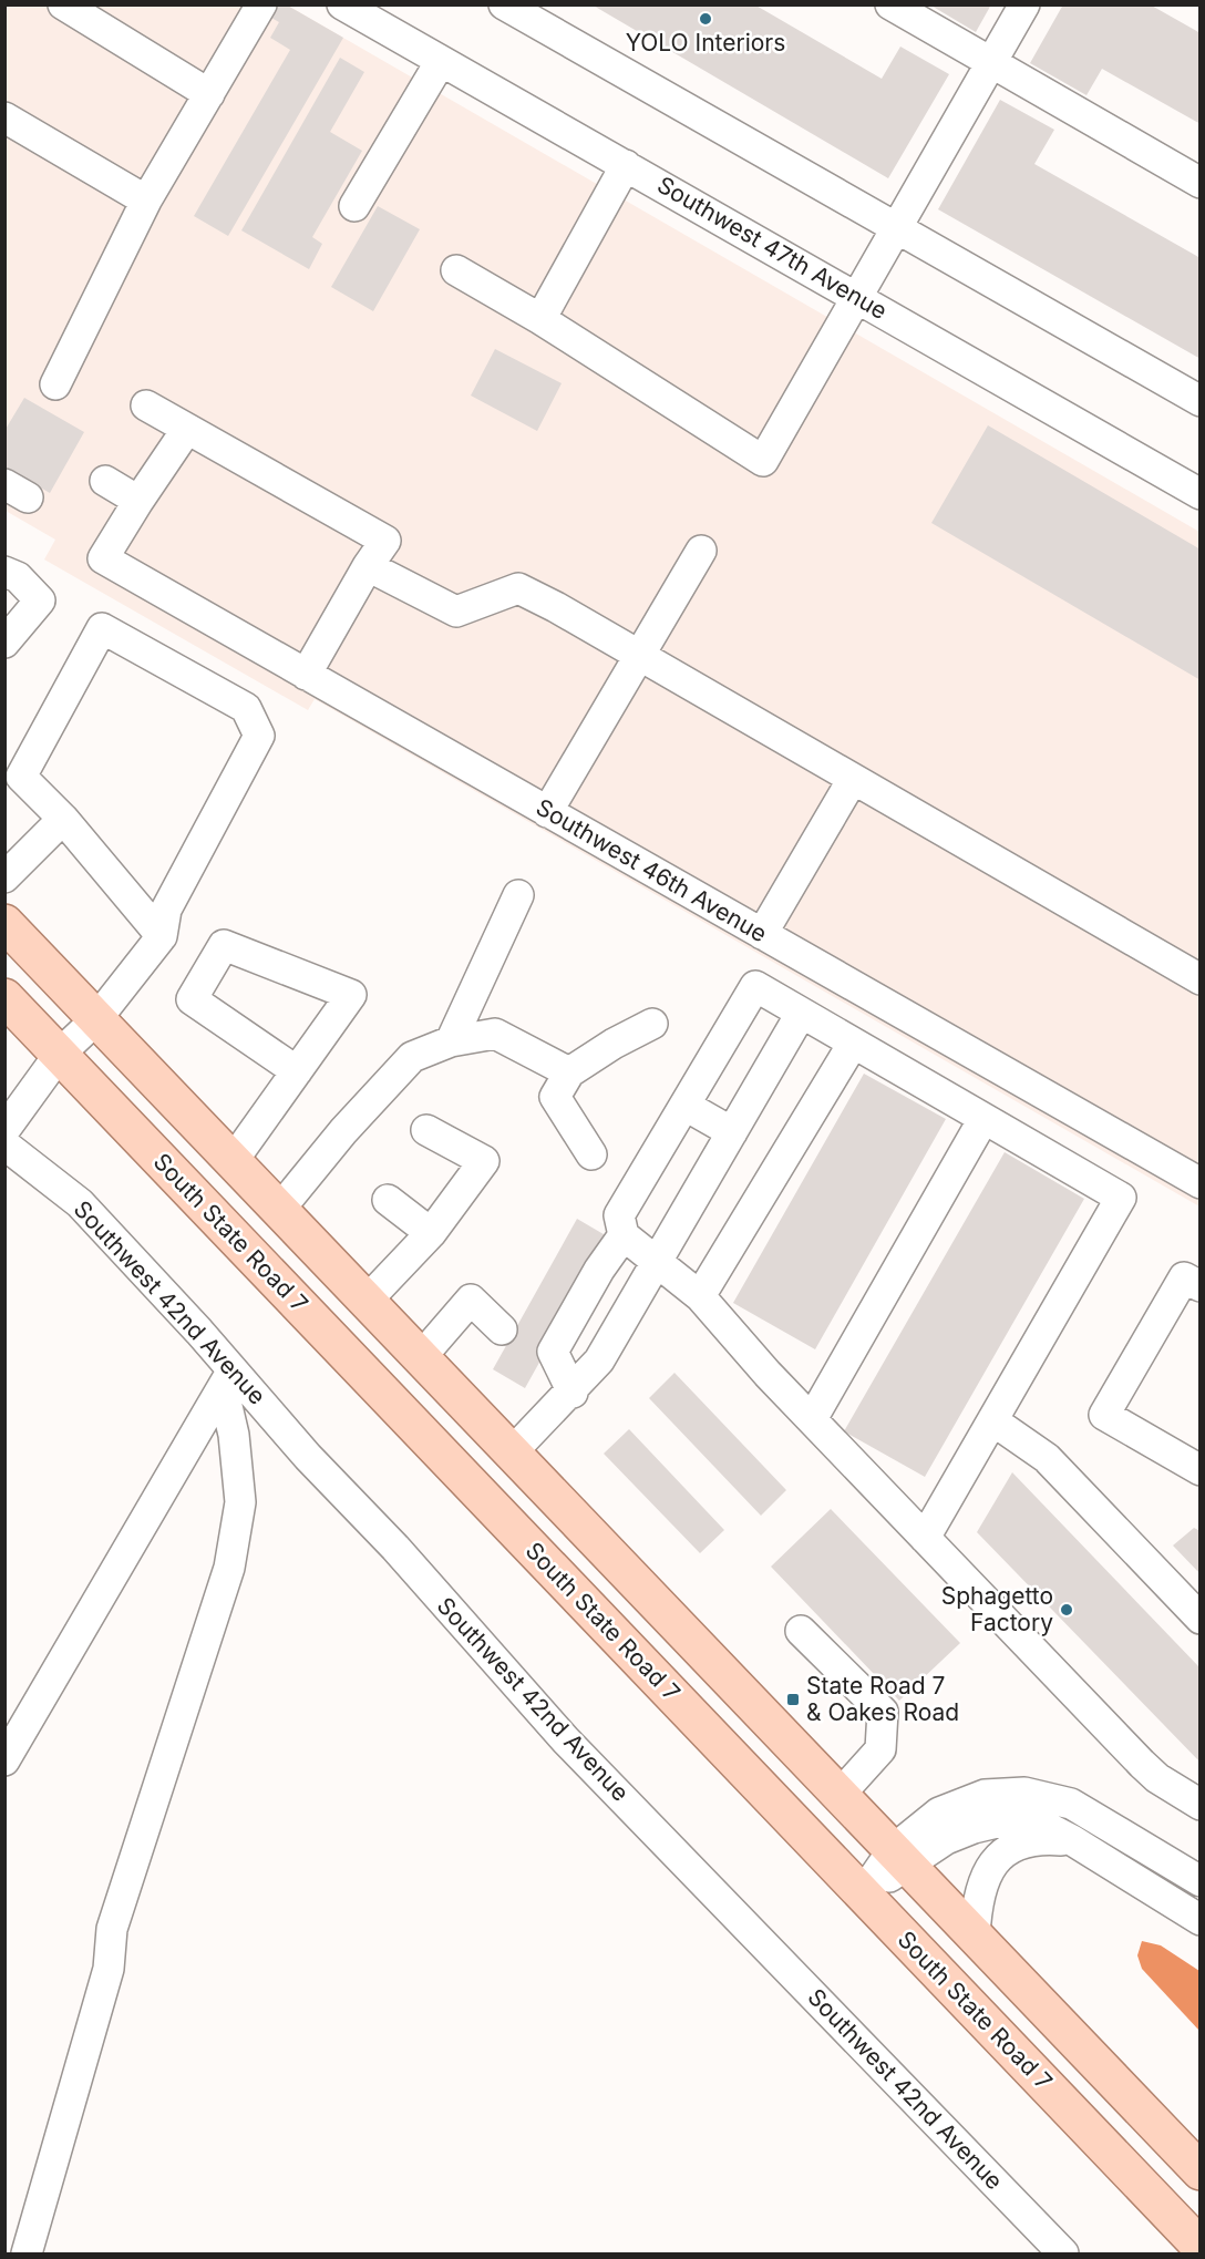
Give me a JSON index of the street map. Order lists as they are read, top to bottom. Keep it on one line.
{"streets":{"main road":["South State Road 7"],"street":["Southwest 47th Avenue","Southwest 46th Avenue","Southwest 42nd Avenue"]},"places":{"other":["YOLO Interiors","Sphagetto Factory"],"transit":["State Road 7 & Oakes Road"]}}
